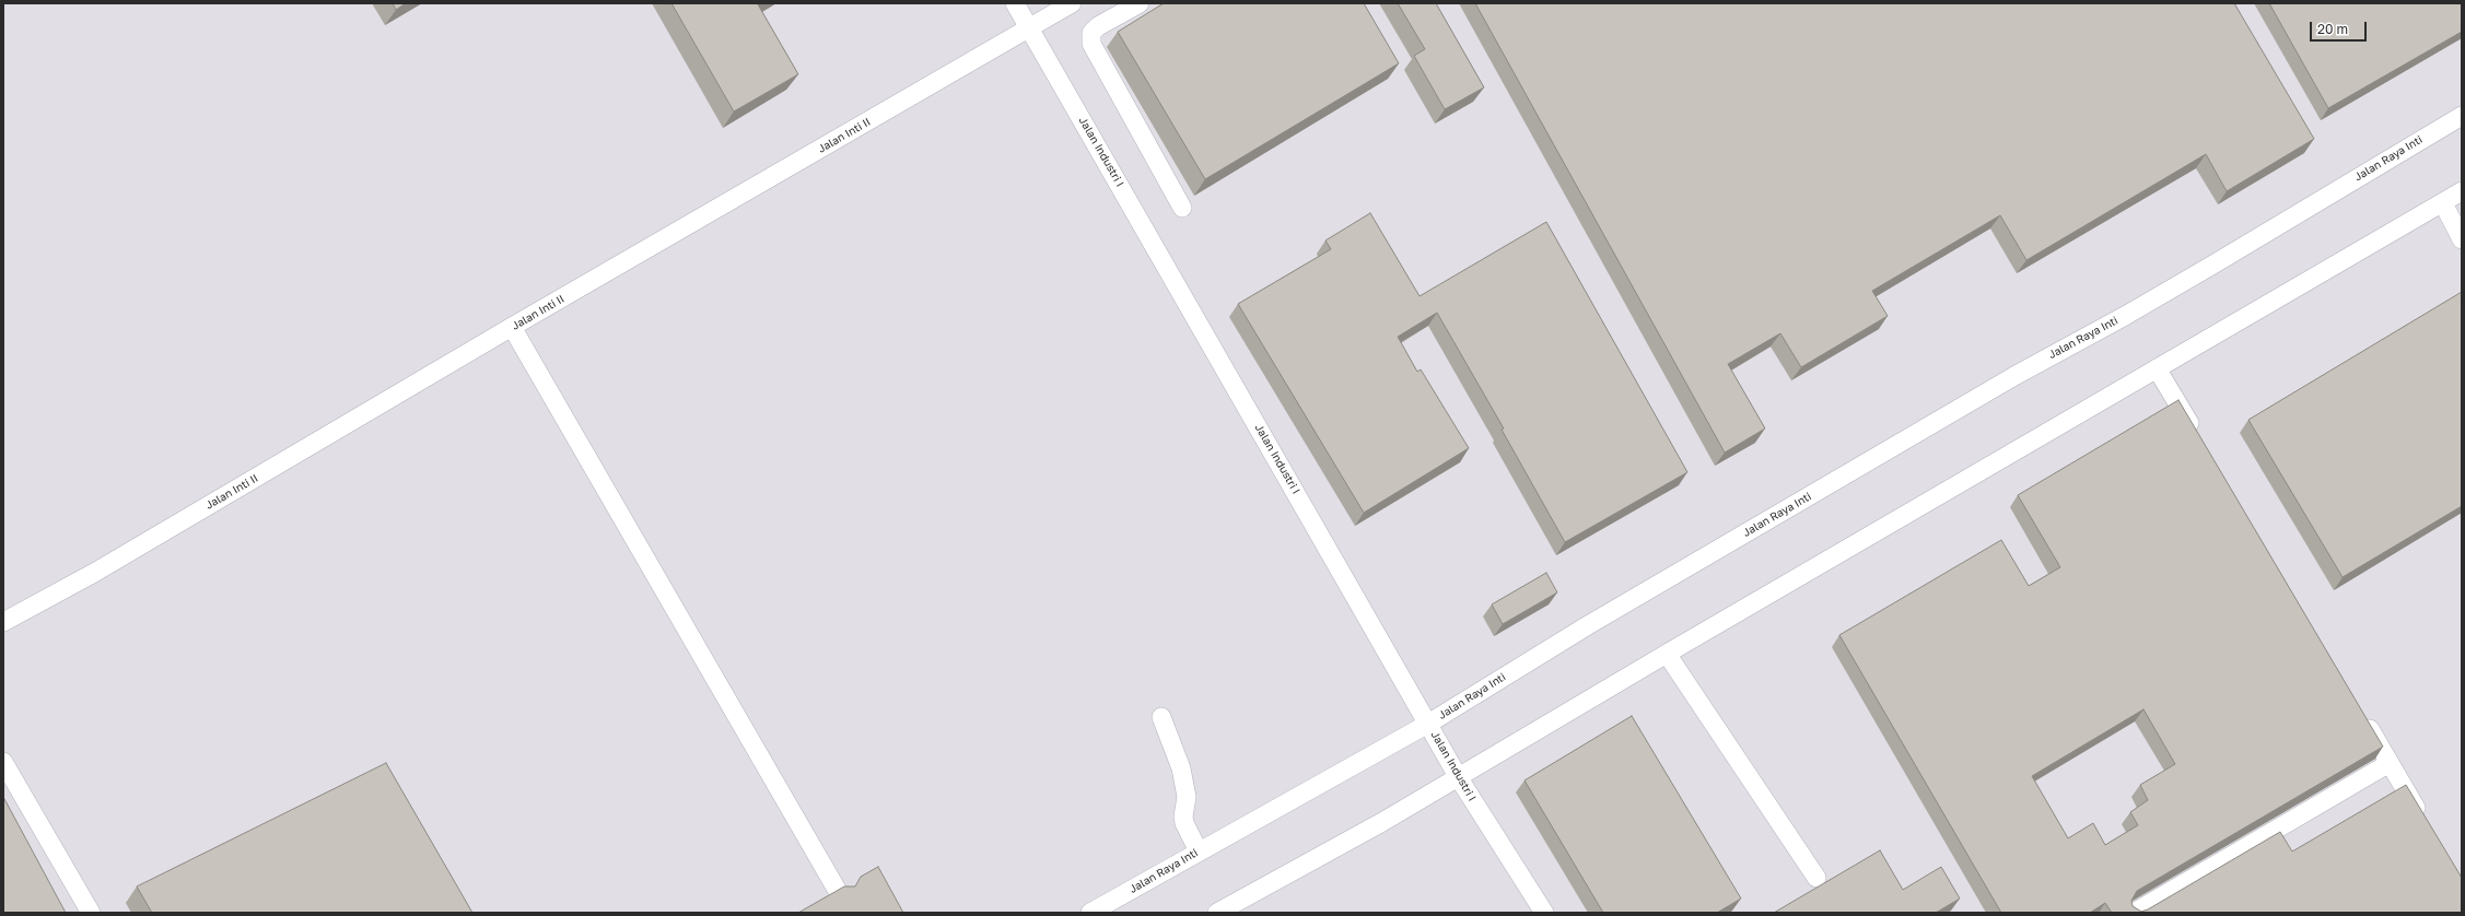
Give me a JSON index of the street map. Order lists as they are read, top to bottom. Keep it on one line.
{"streets":{"street":["Jalan Inti II","Jalan Industri I","Jalan Raya Inti"]},"crossings":[["Jalan Inti II","Jalan Industri I"],["Jalan Industri I","Jalan Raya Inti"]],"scale_bar":"20 m"}
